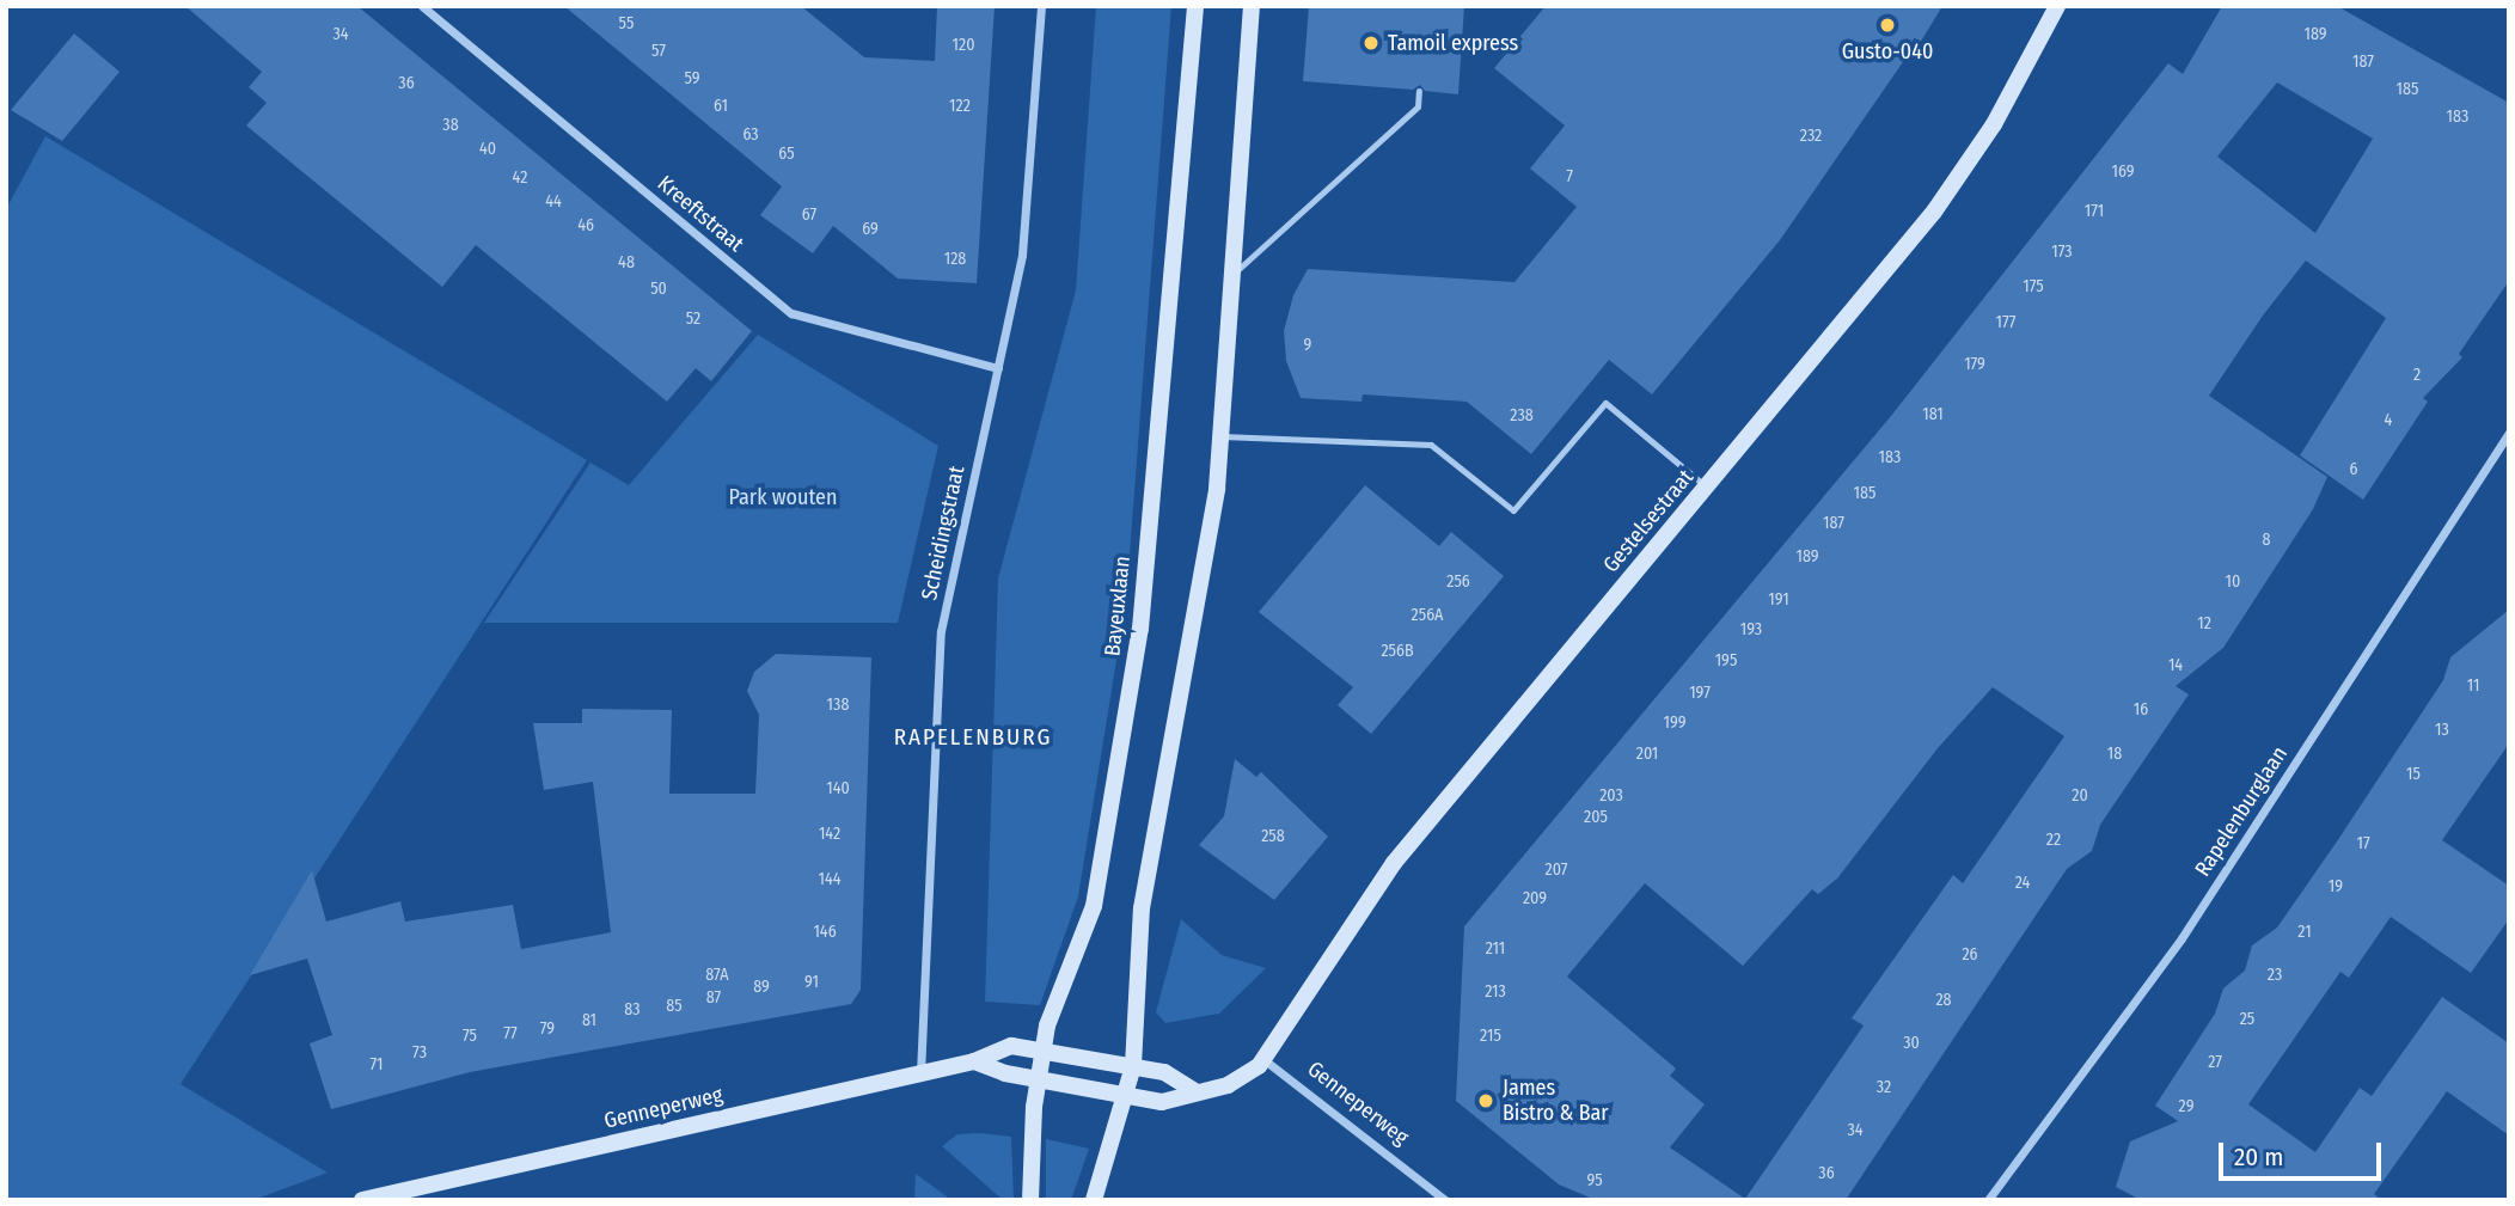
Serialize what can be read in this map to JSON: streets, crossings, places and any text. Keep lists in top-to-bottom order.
{
  "streets": {
    "street": [
      "Kreeftstraat",
      "Gestelsestraat",
      "Scheidingstraat",
      "Bayeuxlaan",
      "Rapelenburglaan",
      "Genneperweg"
    ]
  },
  "crossings": [
    ["Kreeftstraat", "Scheidingstraat"],
    ["Gestelsestraat", "Genneperweg"],
    ["Scheidingstraat", "Genneperweg"],
    ["Bayeuxlaan", "Genneperweg"]
  ],
  "districts": ["RAPELENBURG"],
  "parks": ["Park wouten"],
  "places": ["Gusto-040", "Tamoil express", "James Bistro & Bar"],
  "house_numbers": [
    "55",
    "34",
    "189",
    "120",
    "57",
    "187",
    "59",
    "36",
    "185",
    "61",
    "122",
    "183",
    "38",
    "63",
    "232",
    "40",
    "65",
    "169",
    "7",
    "42",
    "44",
    "171",
    "67",
    "46",
    "69",
    "173",
    "128",
    "48",
    "175",
    "50",
    "52",
    "177",
    "9",
    "179",
    "2",
    "181",
    "238",
    "4",
    "183",
    "6",
    "185",
    "187",
    "8",
    "189",
    "256",
    "10",
    "191",
    "256A",
    "12",
    "193",
    "256B",
    "195",
    "14",
    "11",
    "197",
    "138",
    "16",
    "199",
    "13",
    "201",
    "18",
    "15",
    "140",
    "203",
    "20",
    "205",
    "142",
    "258",
    "22",
    "17",
    "207",
    "144",
    "24",
    "19",
    "209",
    "146",
    "21",
    "211",
    "26",
    "87A",
    "23",
    "91",
    "89",
    "213",
    "87",
    "28",
    "85",
    "83",
    "25",
    "81",
    "79",
    "77",
    "75",
    "215",
    "30",
    "73",
    "27",
    "71",
    "32",
    "29",
    "34",
    "36",
    "95"
  ],
  "scale_bar": "20 m"
}
